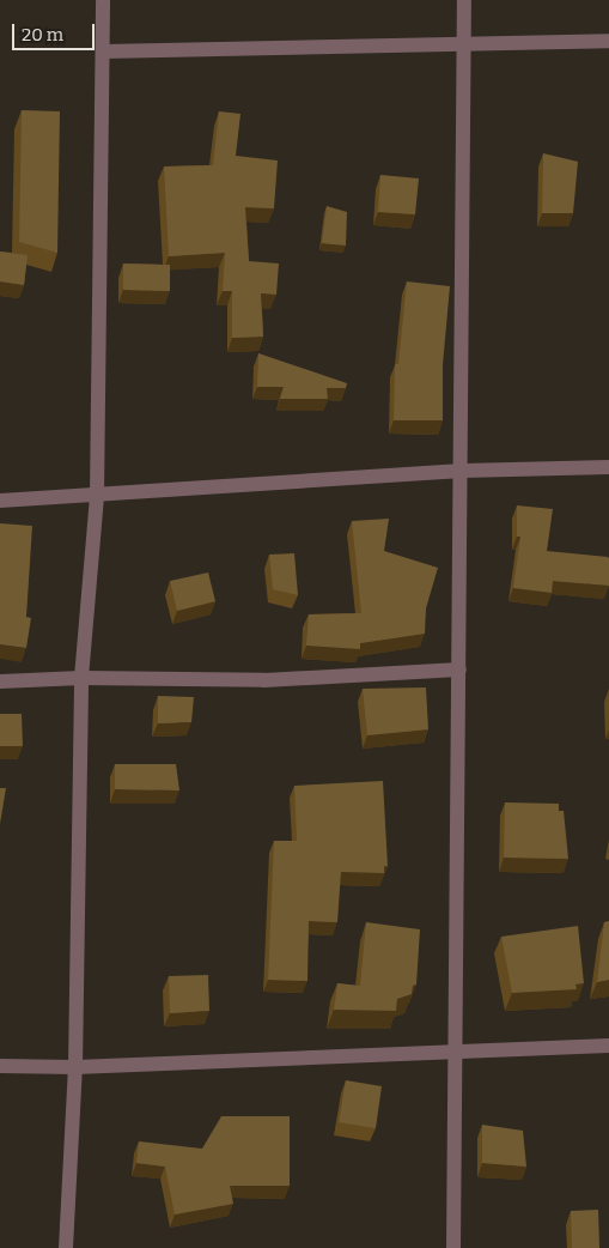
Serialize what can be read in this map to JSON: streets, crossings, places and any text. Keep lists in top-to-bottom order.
{
  "scale_bar": "20 m"
}
